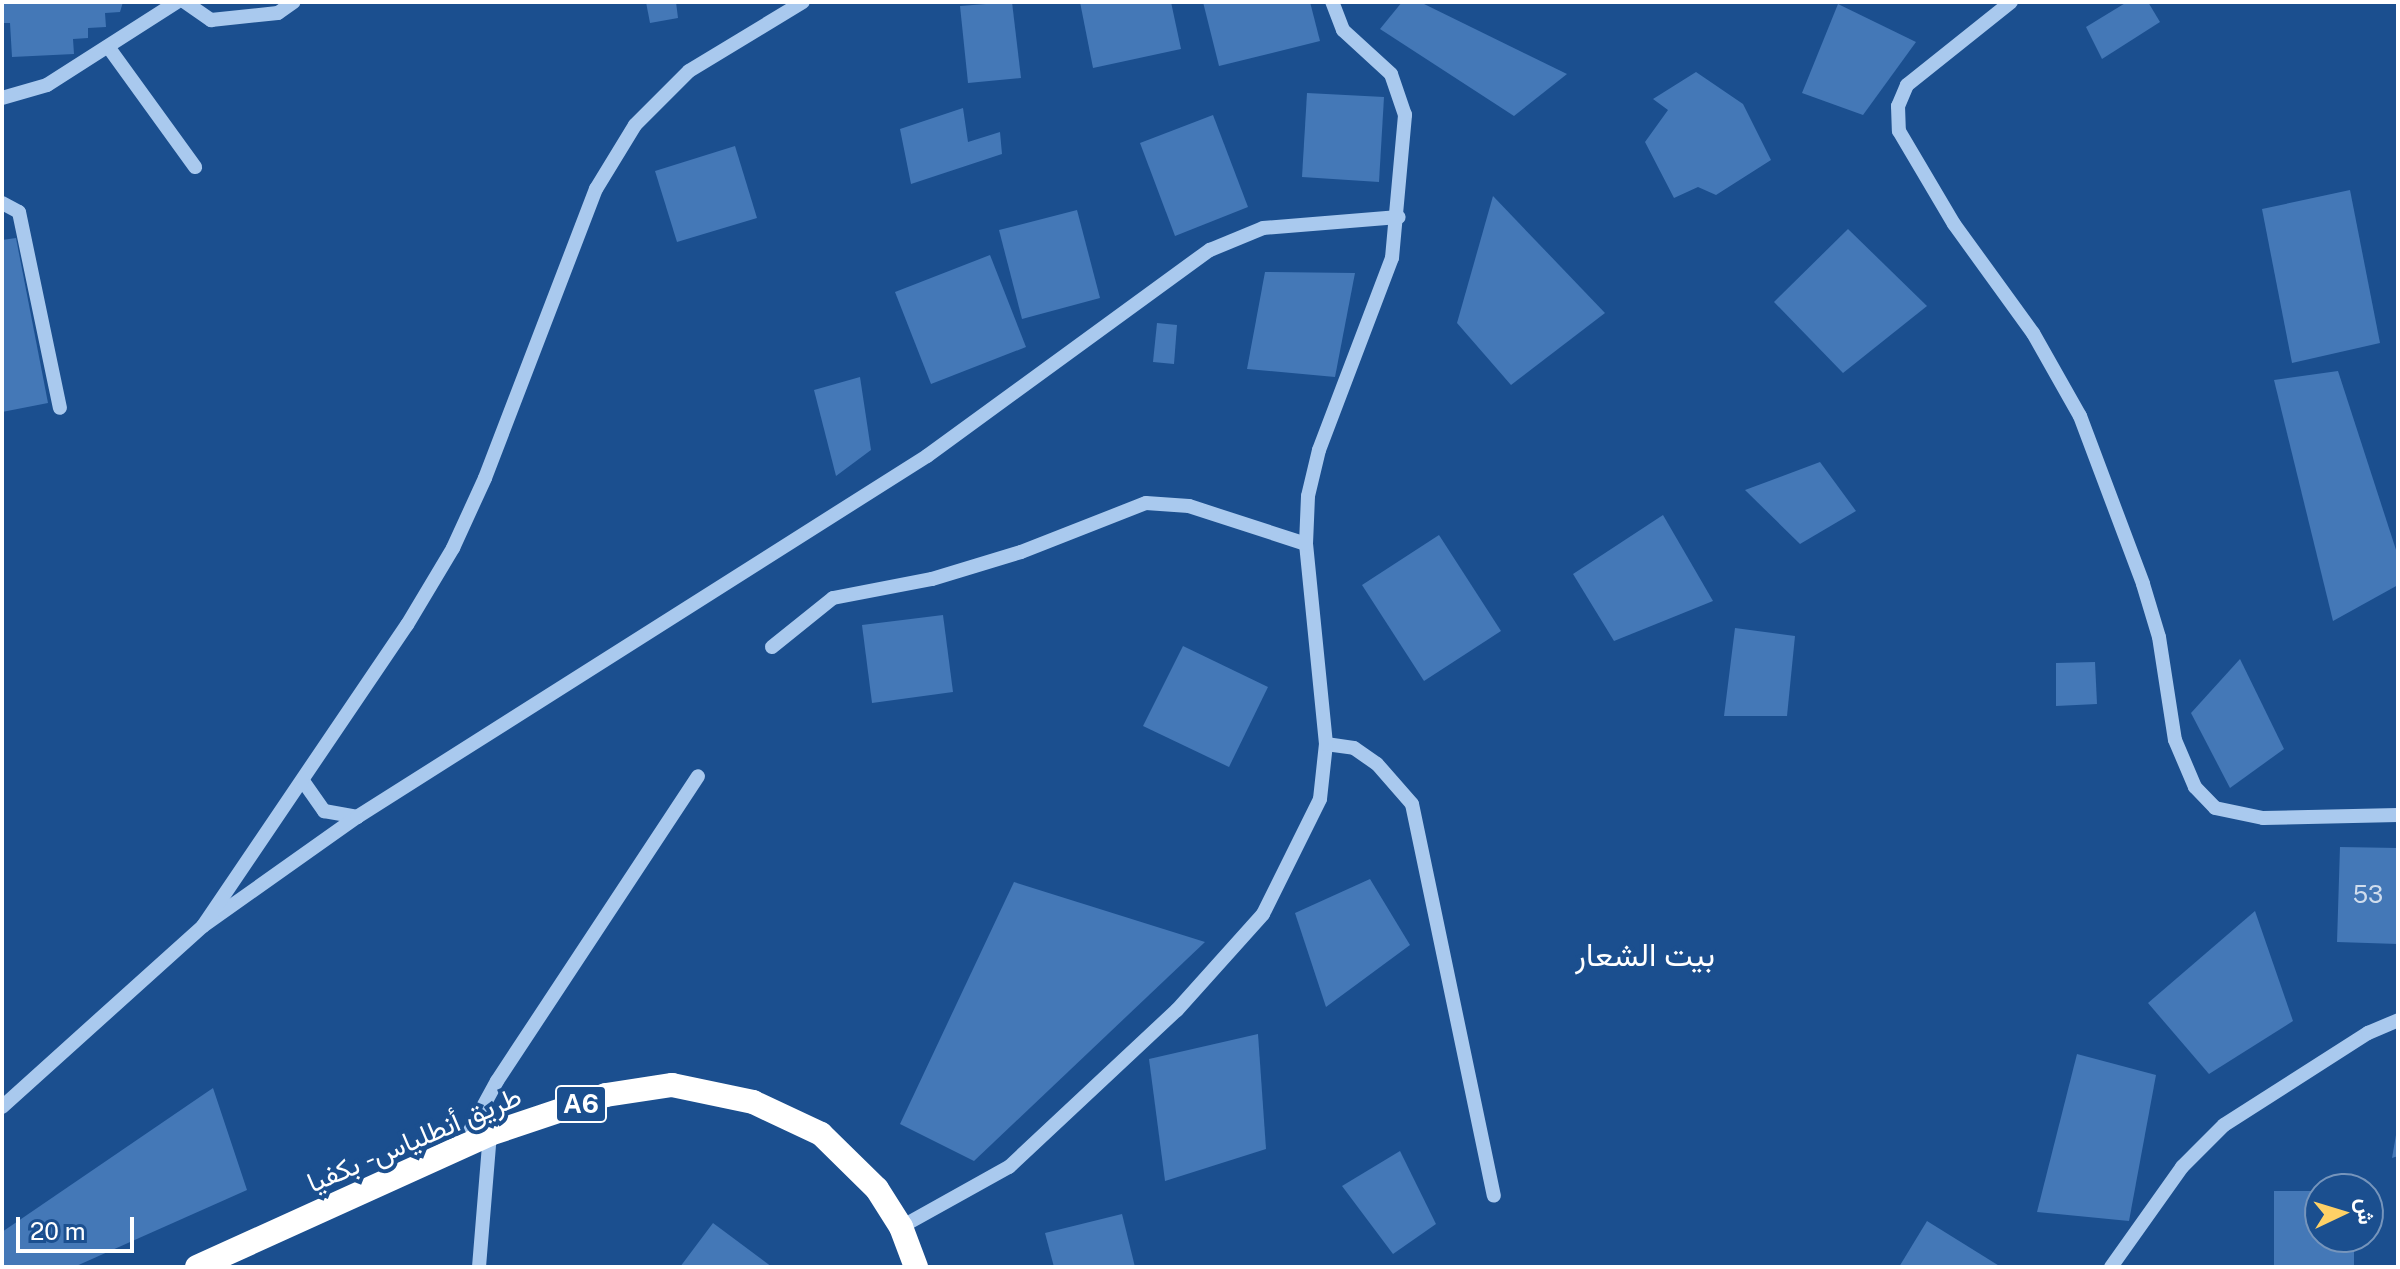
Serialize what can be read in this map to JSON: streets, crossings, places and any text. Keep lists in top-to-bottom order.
{
  "streets": {
    "highway": ["A6", "طريق أنطلياس - بكفيا"]
  },
  "districts": ["بيت الشعار"],
  "house_numbers": ["53"],
  "scale_bar": "20 m",
  "north": "right"
}
